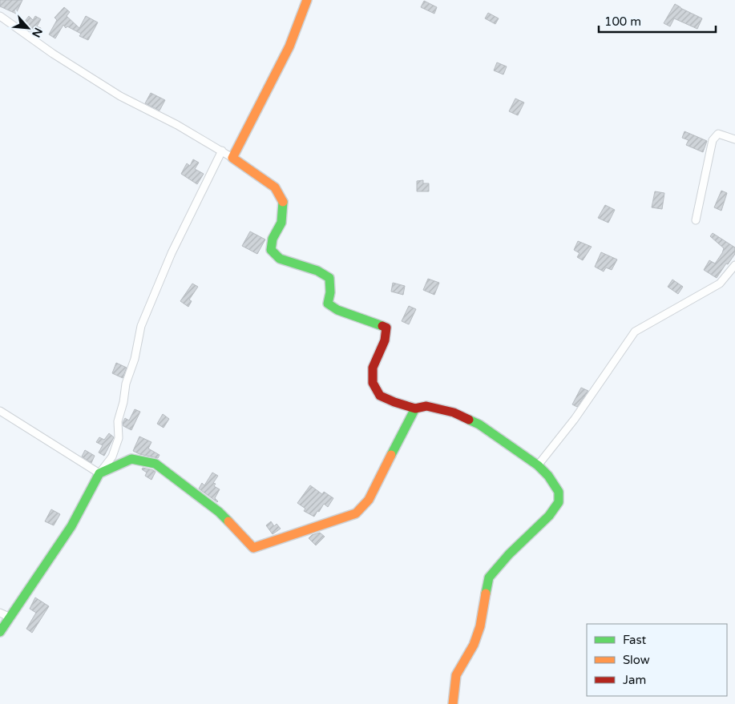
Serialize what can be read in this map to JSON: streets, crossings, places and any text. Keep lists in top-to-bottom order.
{
  "legend": ["Fast", "Slow", "Jam"],
  "scale_bar": "100 m",
  "north": "bottom right"
}
